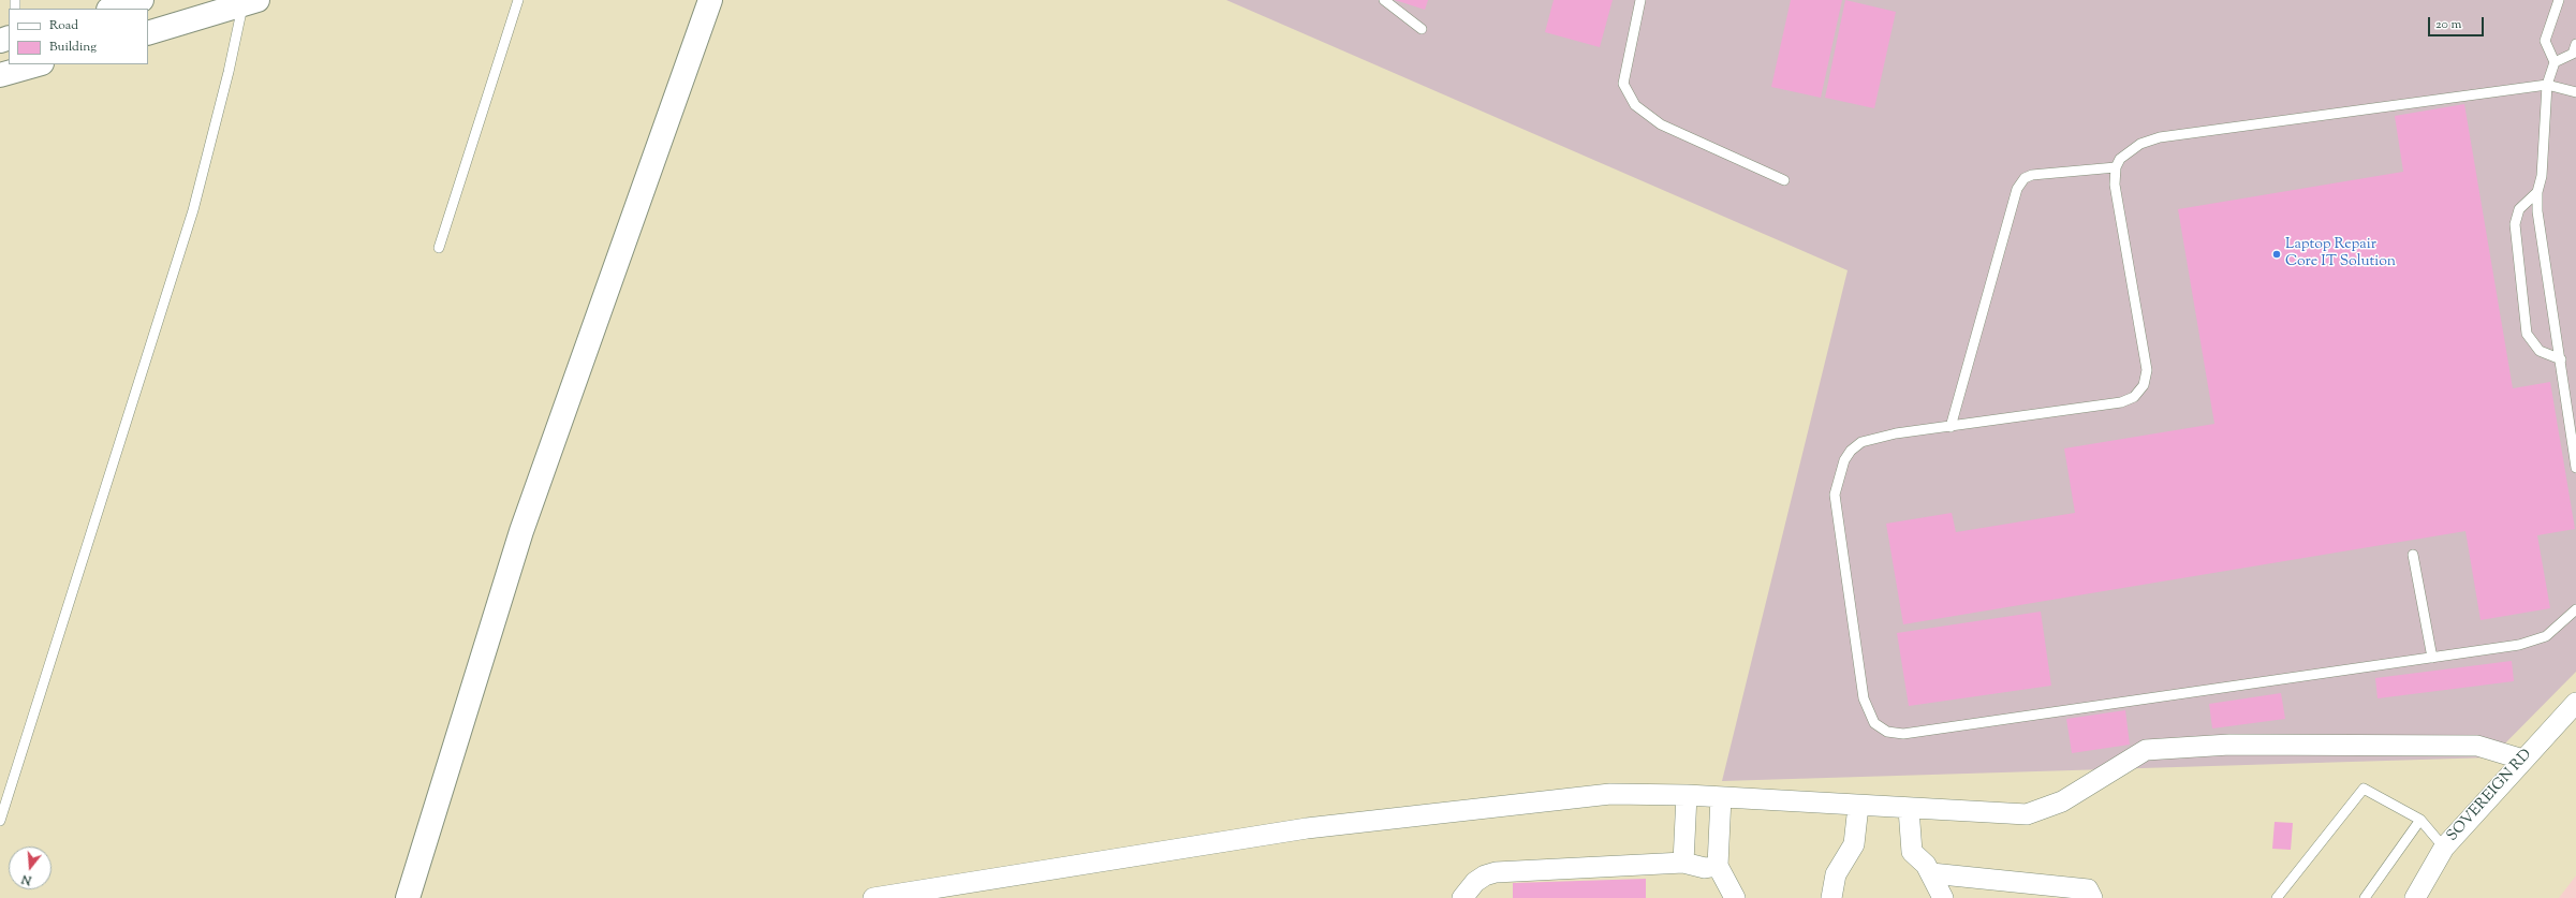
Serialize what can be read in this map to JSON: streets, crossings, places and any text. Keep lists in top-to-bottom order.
{
  "streets": {
    "street": ["SOVEREIGN RD"]
  },
  "places": ["Laptop Repair Core IT Solution"],
  "legend": ["Road", "Building"],
  "scale_bar": "20 m",
  "north": "bottom"
}
